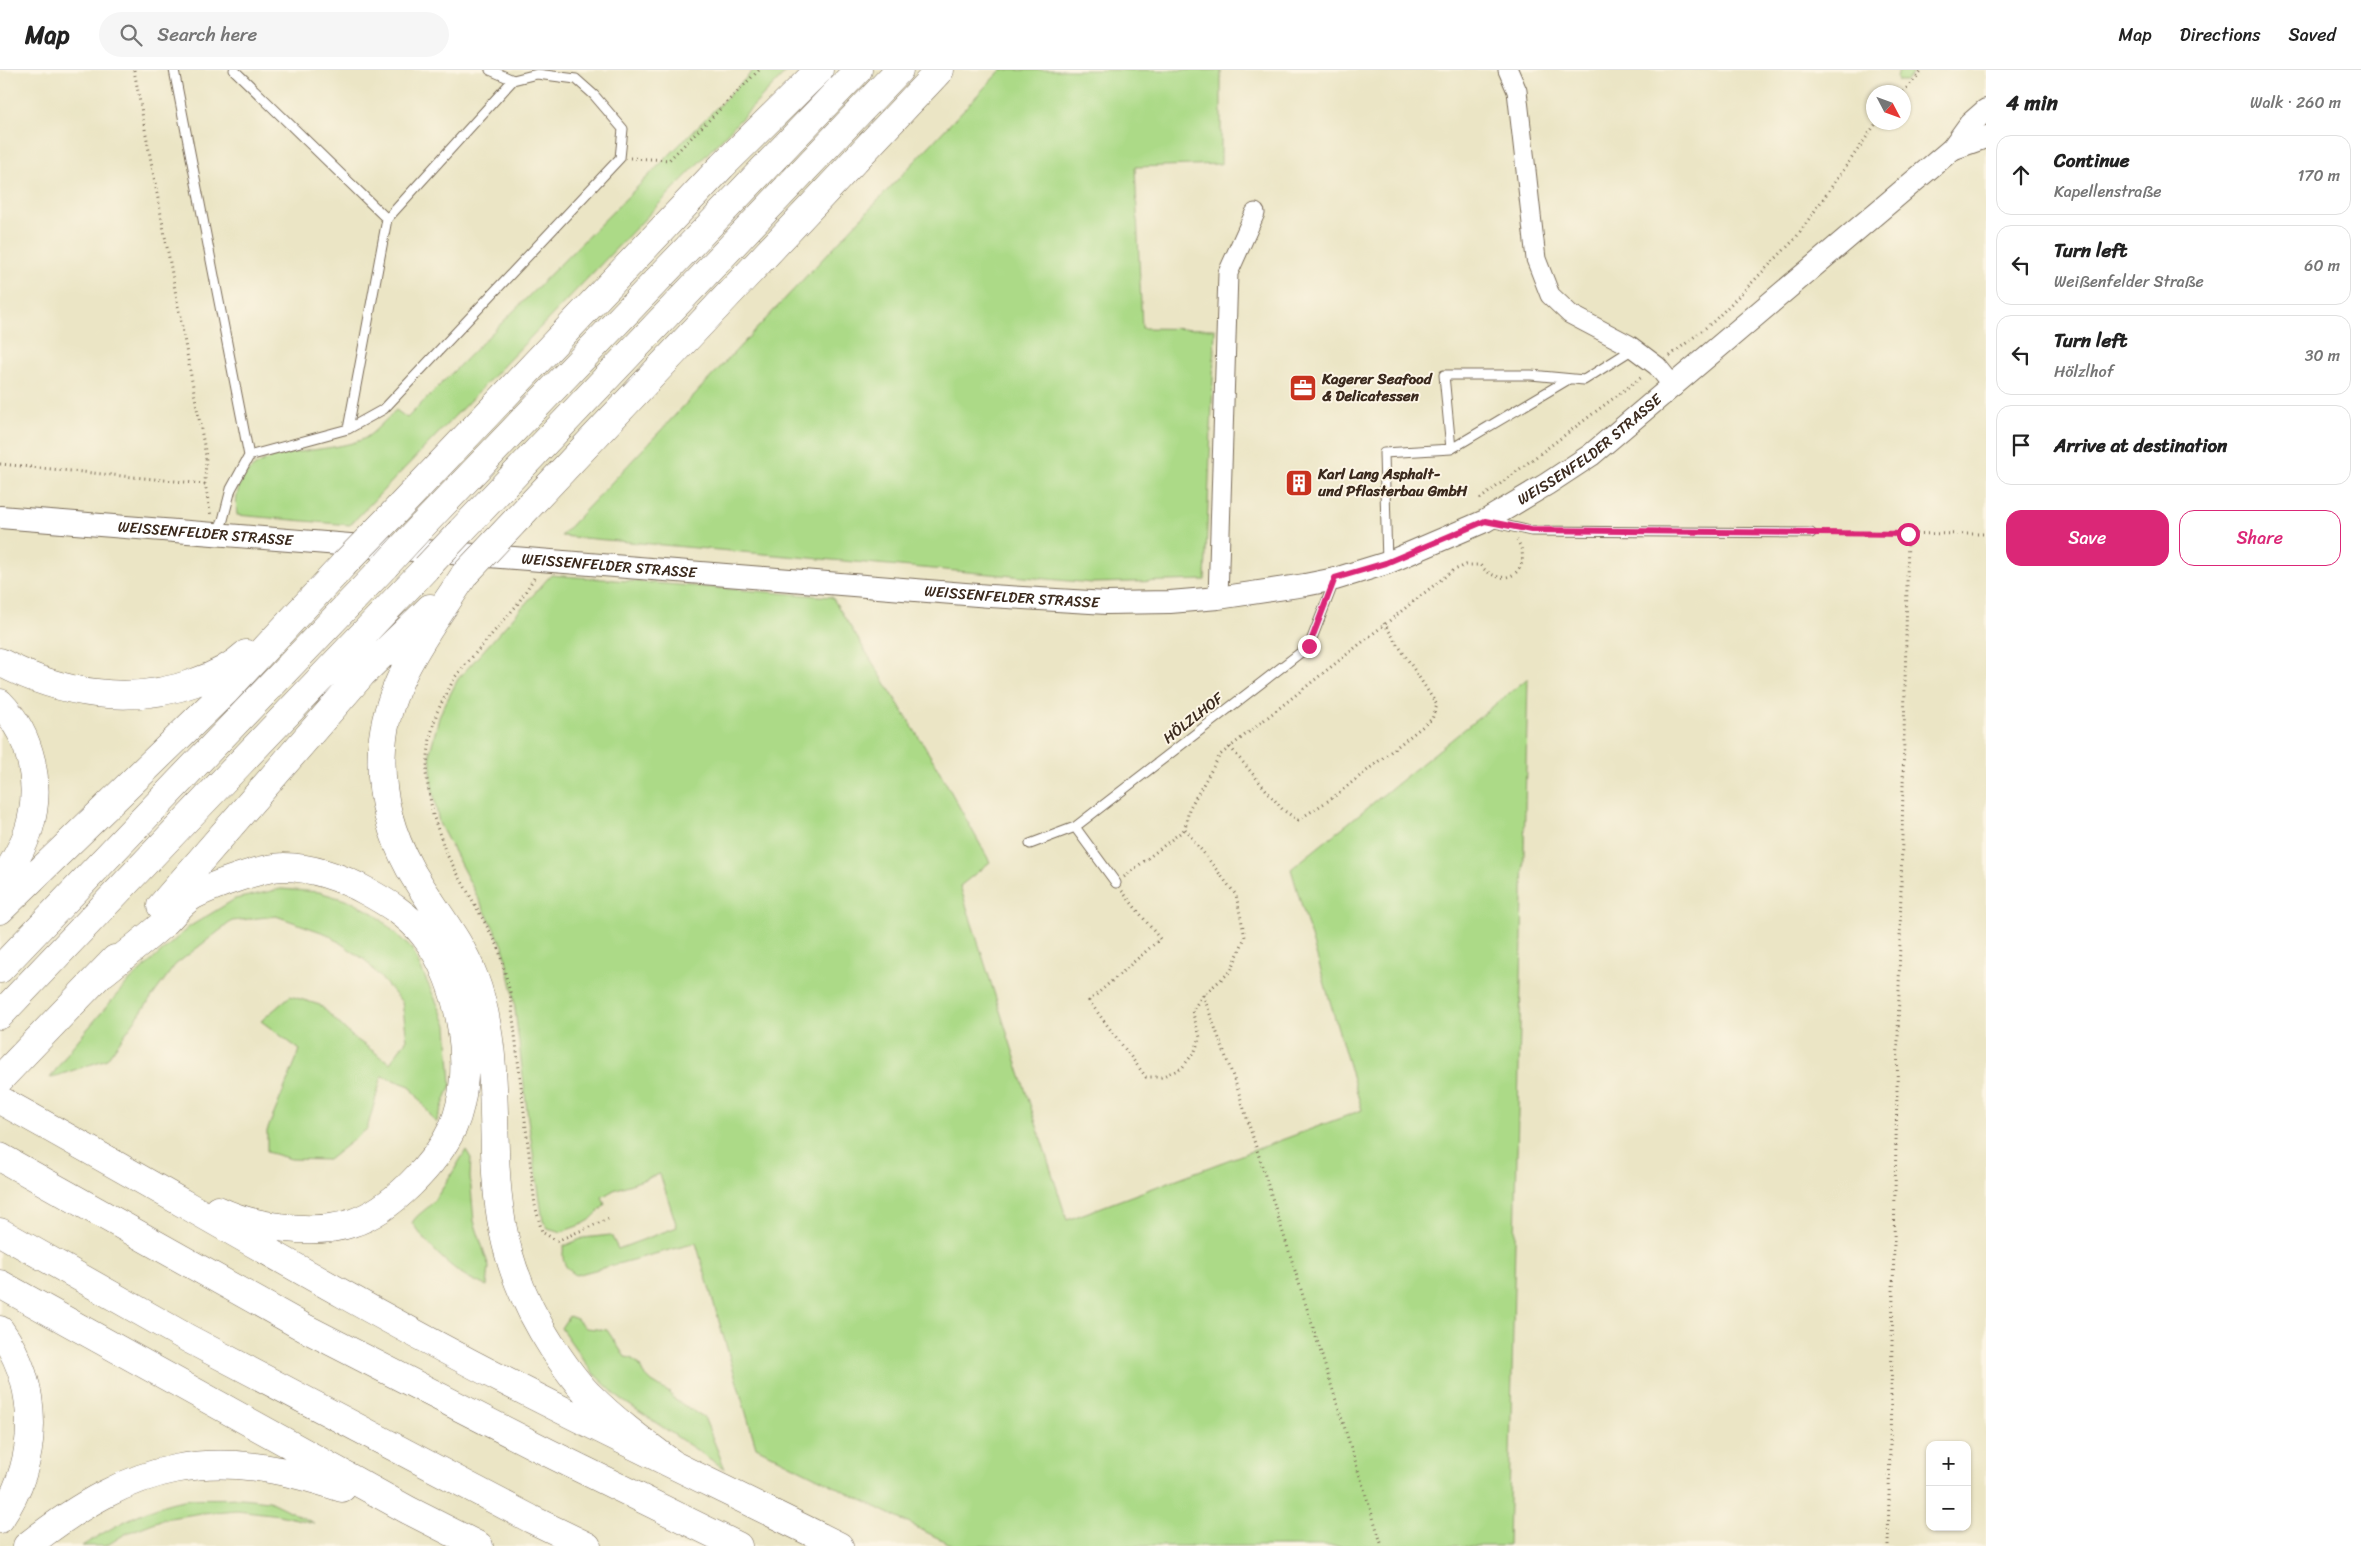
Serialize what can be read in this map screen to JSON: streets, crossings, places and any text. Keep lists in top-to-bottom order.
{
  "streets": {
    "street": ["WEISSENFELDER STRASSE"],
    "lane": ["HÖLZLHOF"]
  },
  "crossings": [
    ["WEISSENFELDER STRASSE", "HÖLZLHOF"]
  ],
  "places": {
    "office": ["Kagerer Seafood & Delicatessen"],
    "building": ["Karl Lang Asphalt- und Pflasterbau GmbH"]
  },
  "north": "bottom right",
  "page": {
    "header": "Map",
    "search": "Search here",
    "nav": ["Map", "Directions", "Saved"],
    "heading": ["4 min", "Walk · 260 m"],
    "list": [
      ["Continue", "Kapellenstraße", "170 m"],
      ["Turn left", "Weißenfelder Straße", "60 m"],
      ["Turn left", "Hölzlhof", "30 m"],
      "Arrive at destination"
    ],
    "buttons": ["Save", "Share"],
    "map_buttons": ["+", "−"]
  }
}
